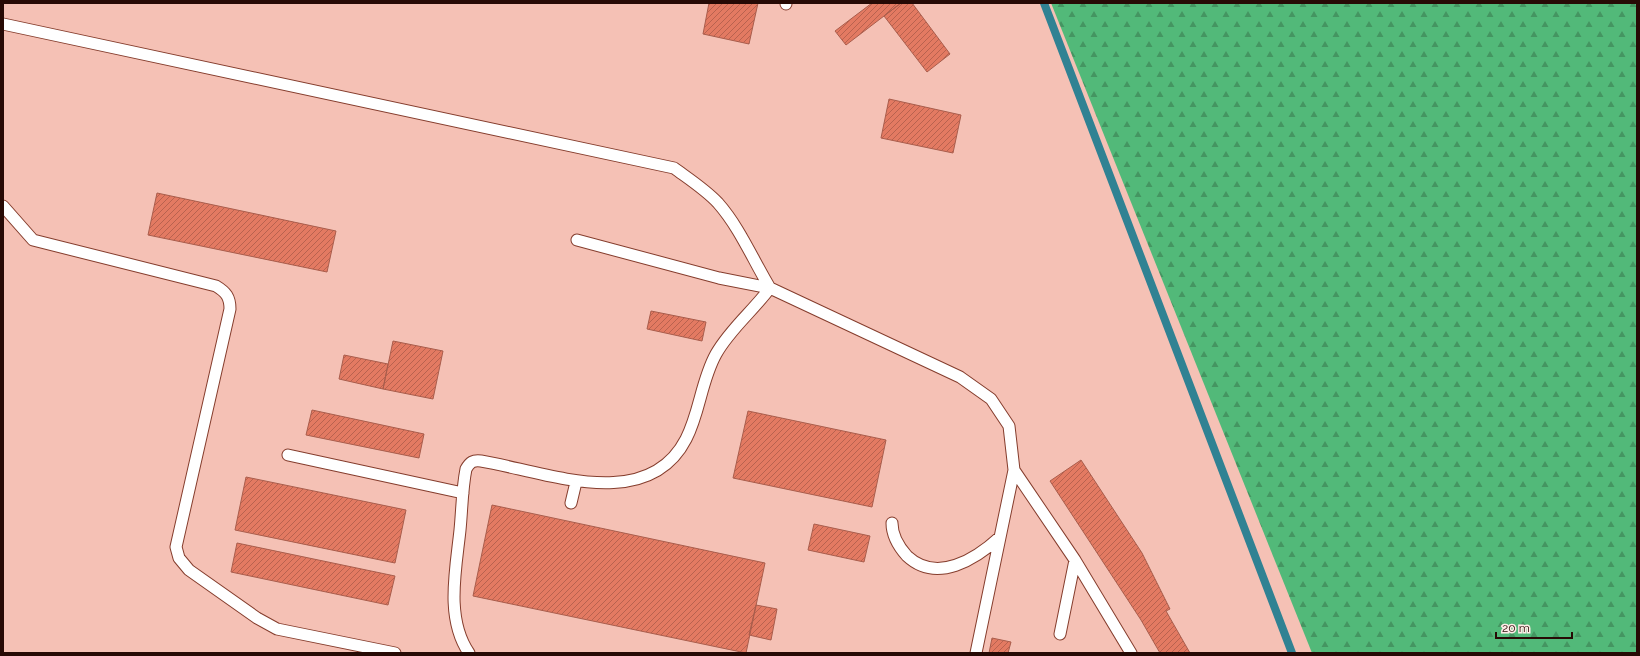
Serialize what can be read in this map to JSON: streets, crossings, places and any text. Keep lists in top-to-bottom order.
{
  "scale_bar": "20 m"
}
